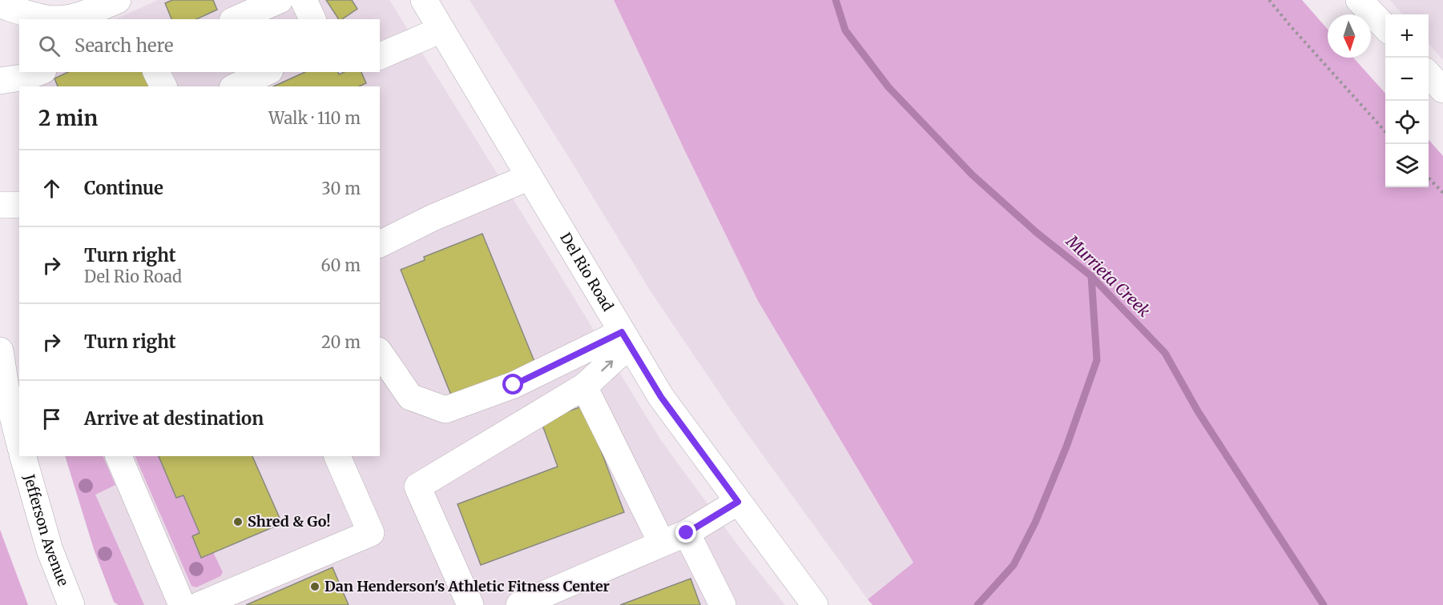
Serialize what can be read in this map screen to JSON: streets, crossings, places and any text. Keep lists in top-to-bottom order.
{
  "streets": {
    "street": ["Del Rio Road", "Jefferson Avenue"]
  },
  "water": ["Murrieta Creek"],
  "places": ["Shred & Go!", "Dan Henderson's Athletic Fitness Center"],
  "north": "bottom",
  "page": {
    "map_buttons": ["+", "−"],
    "search": "Search here",
    "heading": ["2 min", "Walk · 110 m"],
    "list": [
      ["Continue", "30 m"],
      ["Turn right", "Del Rio Road", "60 m"],
      ["Turn right", "20 m"],
      "Arrive at destination"
    ]
  }
}
